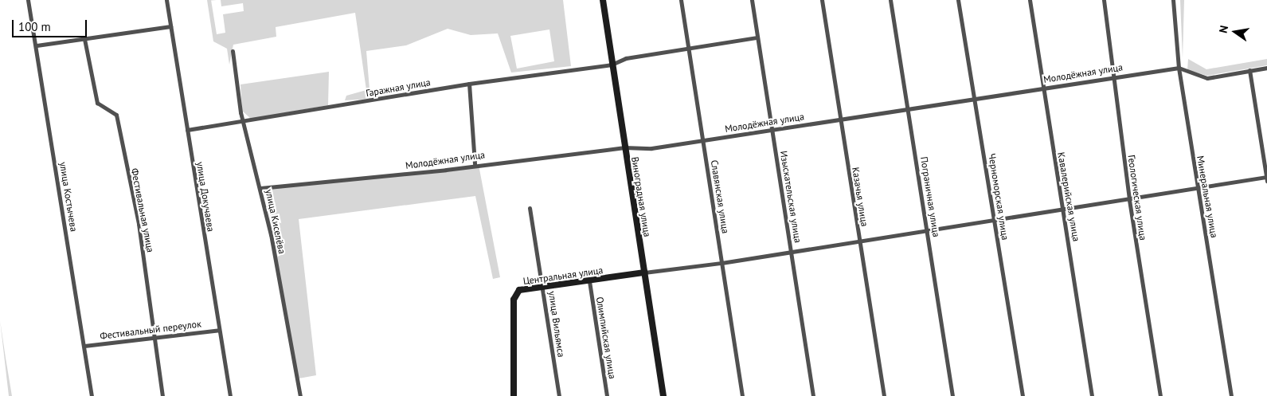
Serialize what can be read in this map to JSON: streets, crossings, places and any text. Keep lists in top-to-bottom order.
{
  "streets": {
    "street": [
      "Молодёжная улица",
      "Гаражная улица",
      "улица Костычева",
      "улица Докучаева",
      "Виноградная улица",
      "Славянская улица",
      "Изыскательская улица",
      "Казачья улица",
      "Пограничная улица",
      "Черноморская улица",
      "Кавалерийская улица",
      "Минеральная улица",
      "Геологическая улица",
      "Фестивальная улица",
      "улица Киселёва",
      "Центральная улица",
      "улица Вильямса",
      "Фестивальный переулок",
      "Олимпийская улица"
    ]
  },
  "crossings": [
    ["Молодёжная улица", "Виноградная улица"],
    ["Молодёжная улица", "Славянская улица"],
    ["Молодёжная улица", "Изыскательская улица"],
    ["Молодёжная улица", "Казачья улица"],
    ["Молодёжная улица", "Пограничная улица"],
    ["Молодёжная улица", "Черноморская улица"],
    ["Молодёжная улица", "Кавалерийская улица"],
    ["Молодёжная улица", "Минеральная улица"],
    ["Молодёжная улица", "Геологическая улица"],
    ["Молодёжная улица", "улица Киселёва"],
    ["Гаражная улица", "улица Докучаева"],
    ["Гаражная улица", "Виноградная улица"],
    ["Гаражная улица", "Славянская улица"],
    ["Гаражная улица", "Изыскательская улица"],
    ["Гаражная улица", "улица Киселёва"],
    ["улица Костычева", "Фестивальный переулок"],
    ["улица Докучаева", "Фестивальный переулок"],
    ["Виноградная улица", "Центральная улица"],
    ["Фестивальная улица", "Фестивальный переулок"],
    ["Центральная улица", "улица Вильямса"],
    ["Центральная улица", "Олимпийская улица"]
  ],
  "scale_bar": "100 m",
  "north": "left"
}
